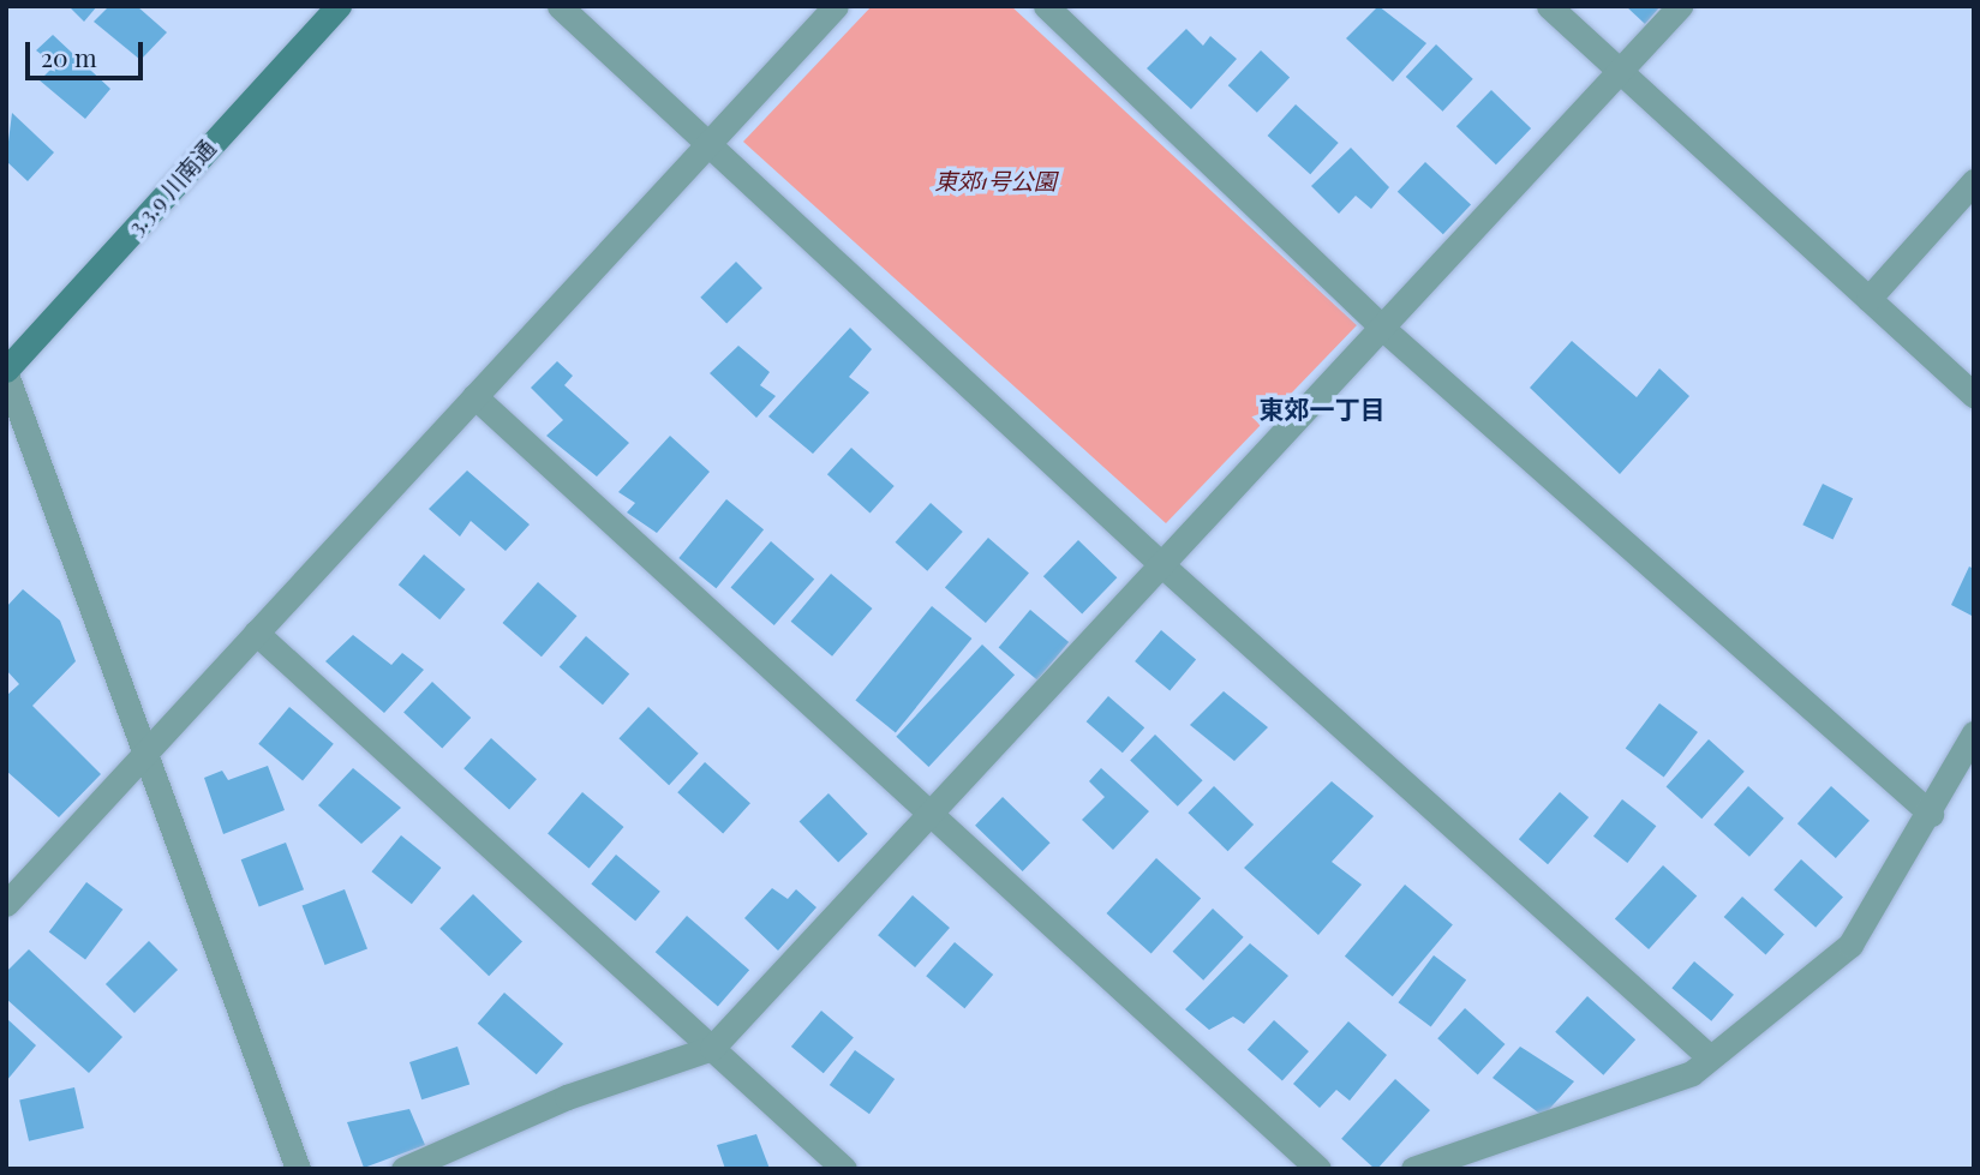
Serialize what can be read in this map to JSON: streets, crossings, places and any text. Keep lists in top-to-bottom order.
{
  "streets": {
    "street": ["3.3.9 川南通"]
  },
  "districts": ["東郊一丁目"],
  "parks": ["東郊1号公園"],
  "scale_bar": "20 m"
}
